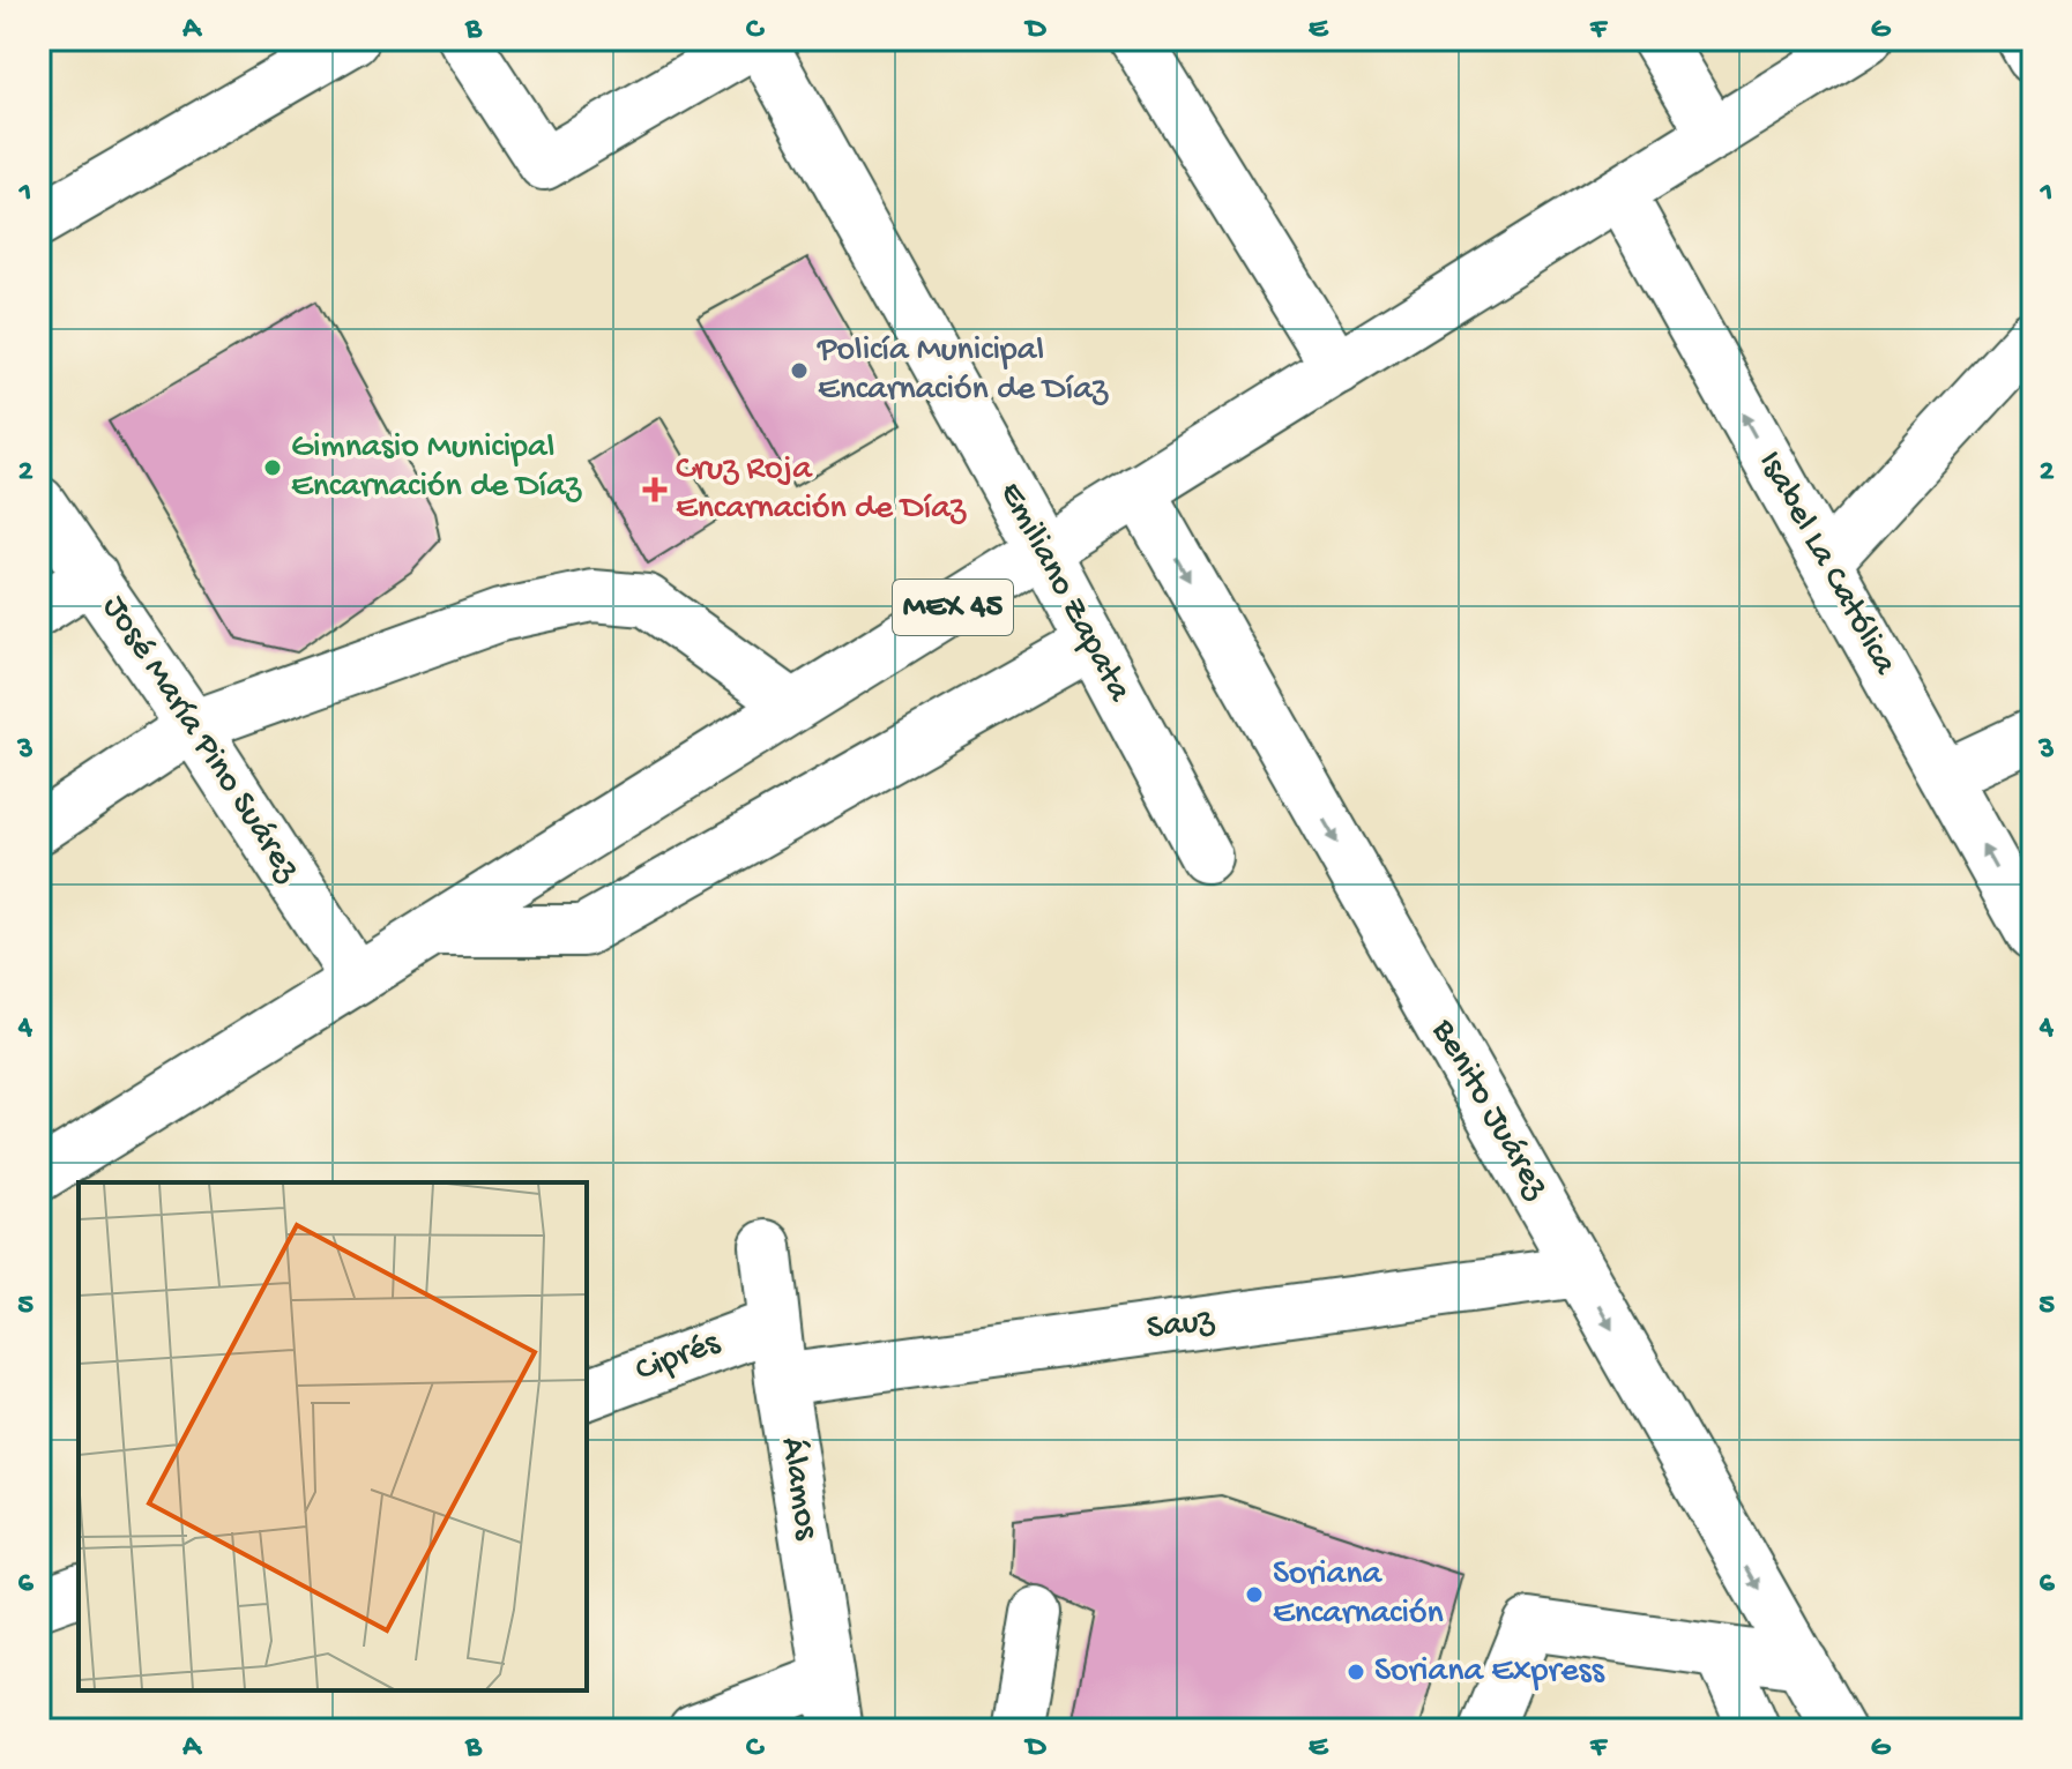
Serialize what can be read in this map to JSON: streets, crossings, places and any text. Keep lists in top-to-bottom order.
{
  "streets": {
    "street": [
      "Isabel La Católica",
      "Emiliano Zapata",
      "MEX 45",
      "José María Pino Suárez",
      "Benito Juárez",
      "Sauz",
      "Ciprés",
      "Álamos"
    ]
  },
  "crossings": [
    ["Isabel La Católica", "MEX 45"],
    ["Emiliano Zapata", "MEX 45"],
    ["MEX 45", "José María Pino Suárez"],
    ["MEX 45", "Benito Juárez"],
    ["Benito Juárez", "Sauz"],
    ["Sauz", "Álamos"],
    ["Ciprés", "Álamos"]
  ],
  "one_way": ["Isabel La Católica", "Benito Juárez"],
  "places": {
    "other": [
      "Policía Municipal Encarnación de Díaz",
      "Gimnasio Municipal Encarnación de Díaz",
      "Soriana Encarnación",
      "Soriana Express"
    ],
    "health": ["Cruz Roja Encarnación de Díaz"]
  },
  "grid": {
    "columns": [
      "A",
      "B",
      "C",
      "D",
      "E",
      "F",
      "G"
    ],
    "rows": [
      "1",
      "2",
      "3",
      "4",
      "5",
      "6"
    ]
  }
}
